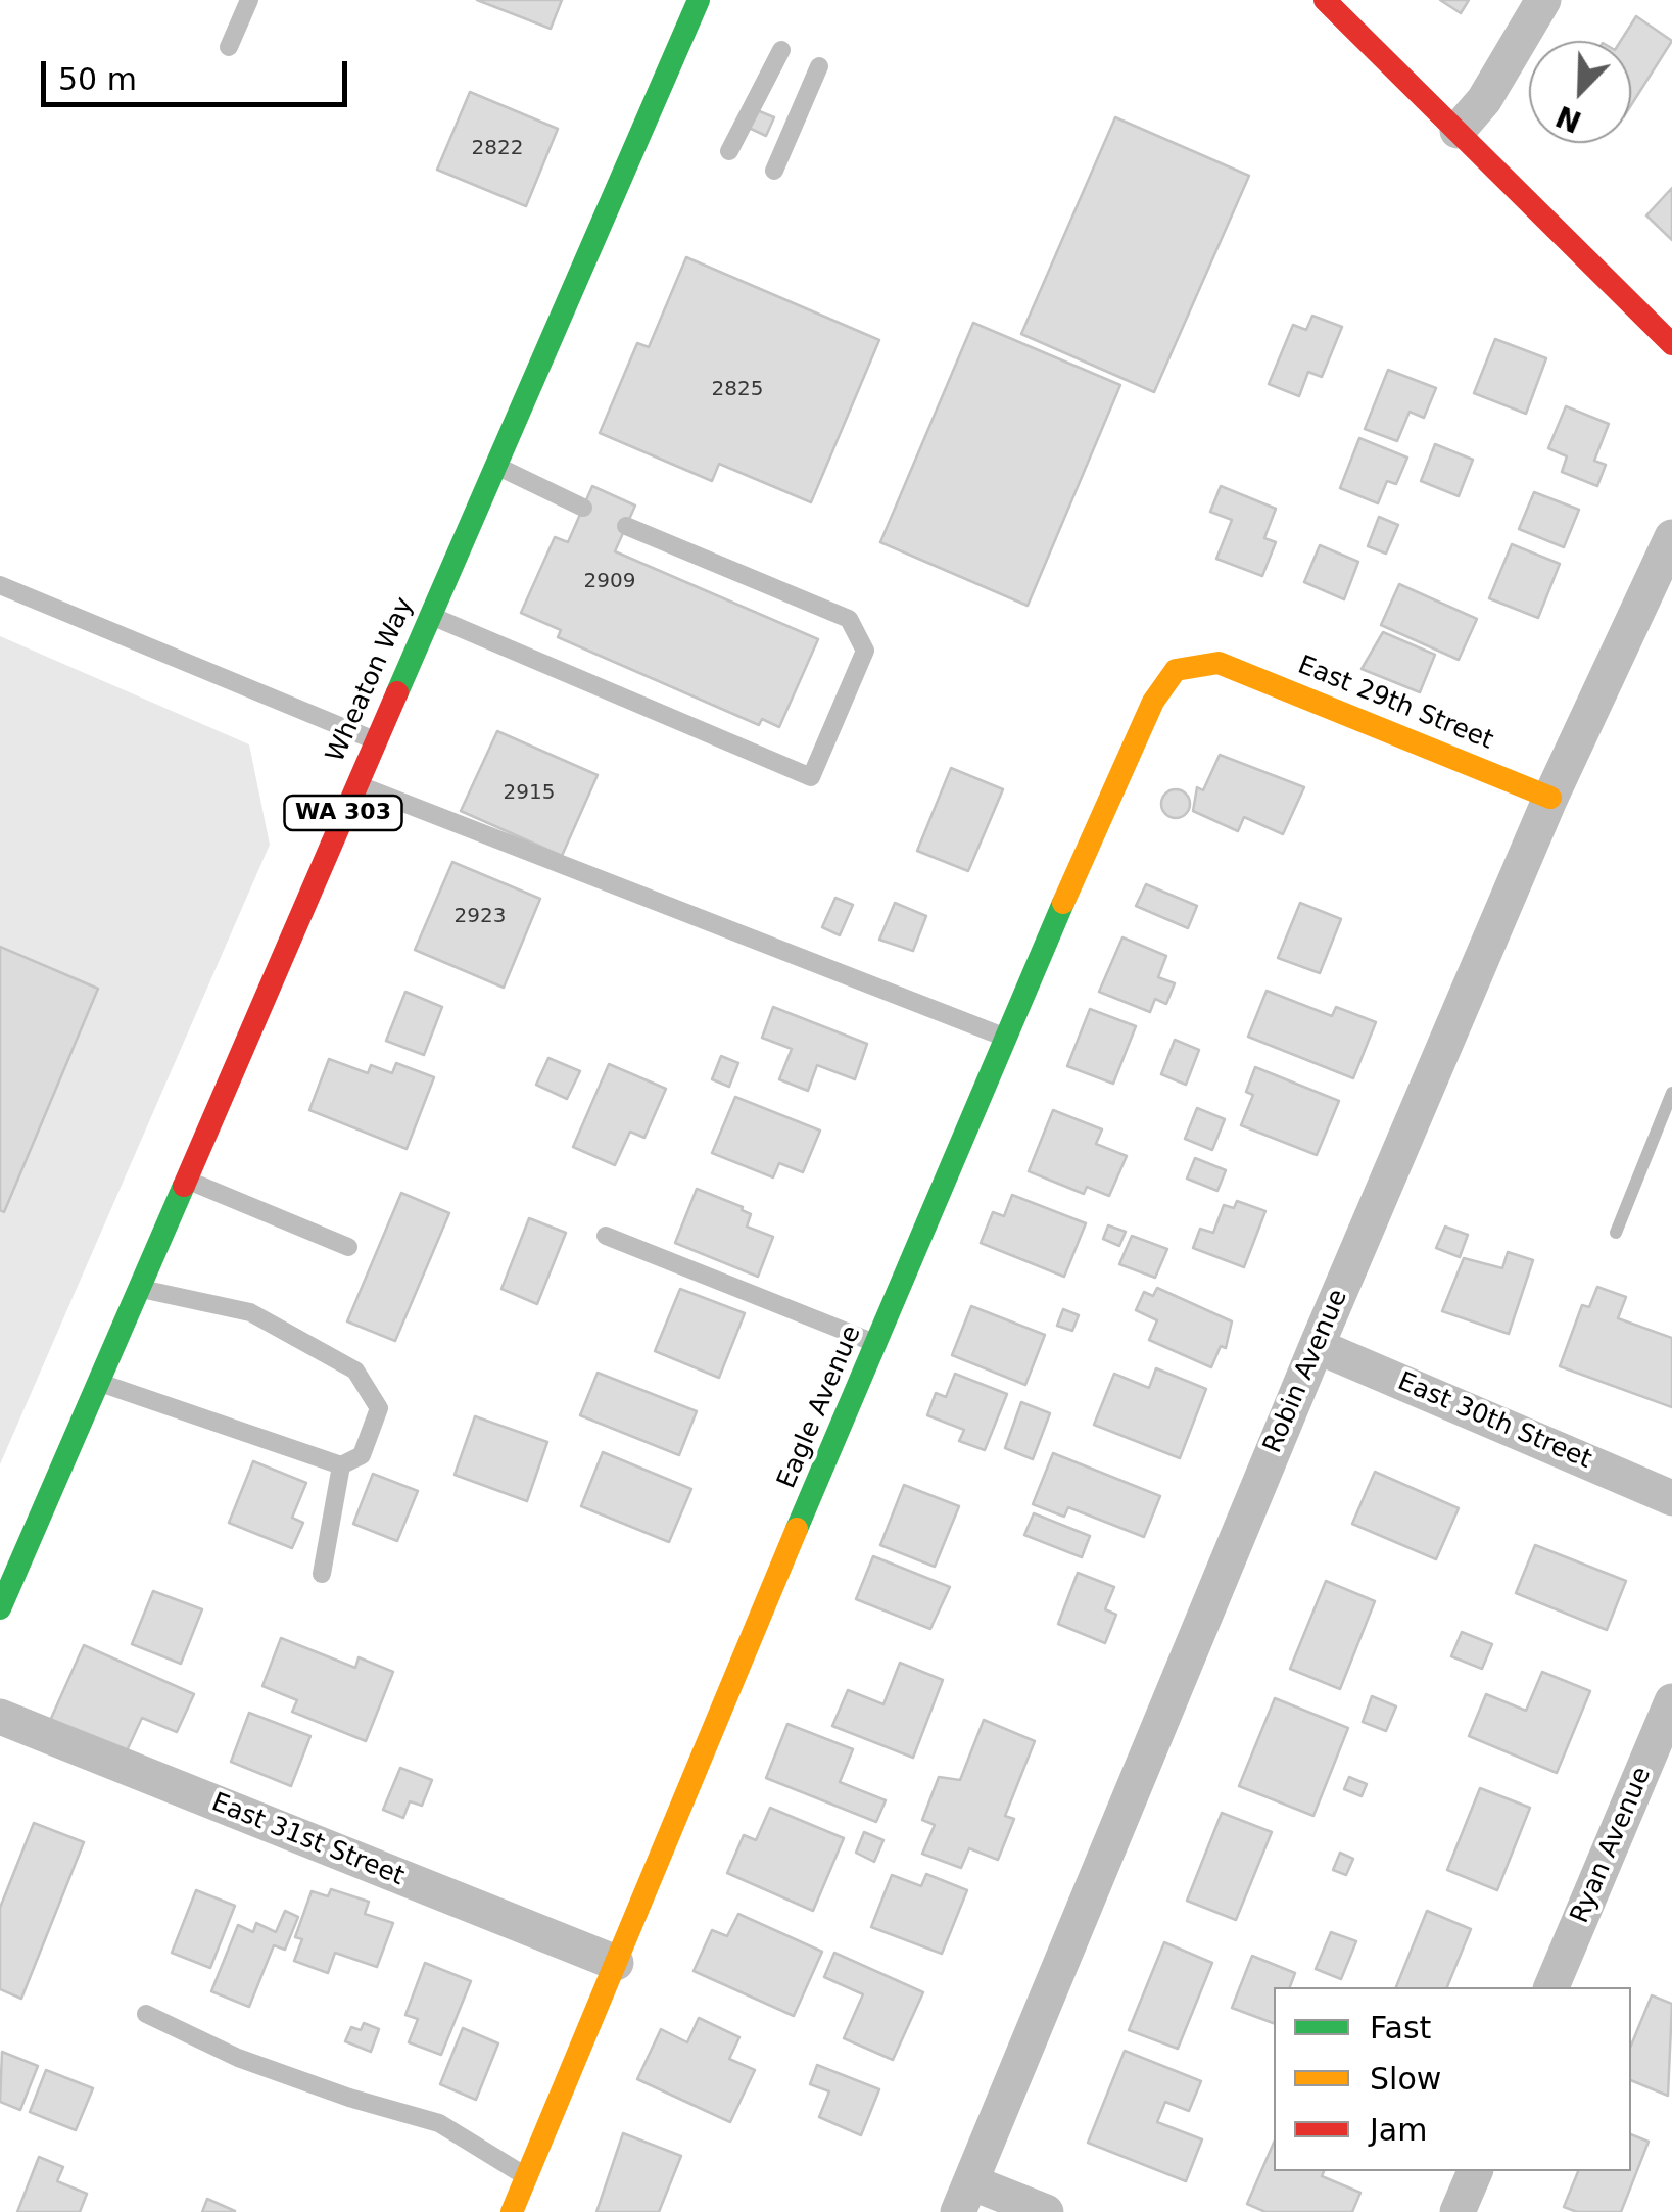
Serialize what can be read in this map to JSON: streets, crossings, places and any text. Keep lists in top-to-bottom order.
{
  "streets": {
    "main road": [
      "Wheaton Way",
      "East 29th Street",
      "WA 303",
      "Eagle Avenue"
    ],
    "street": [
      "Robin Avenue",
      "East 30th Street",
      "East 31st Street",
      "Ryan Avenue"
    ]
  },
  "crossings": [
    ["East 29th Street", "Robin Avenue"],
    ["East 29th Street", "Eagle Avenue"],
    ["Robin Avenue", "East 30th Street"],
    ["Eagle Avenue", "East 31st Street"]
  ],
  "house_numbers": [
    "2822",
    "2825",
    "2909",
    "2915",
    "2923"
  ],
  "legend": ["Fast", "Slow", "Jam"],
  "scale_bar": "50 m",
  "north": "bottom left"
}
